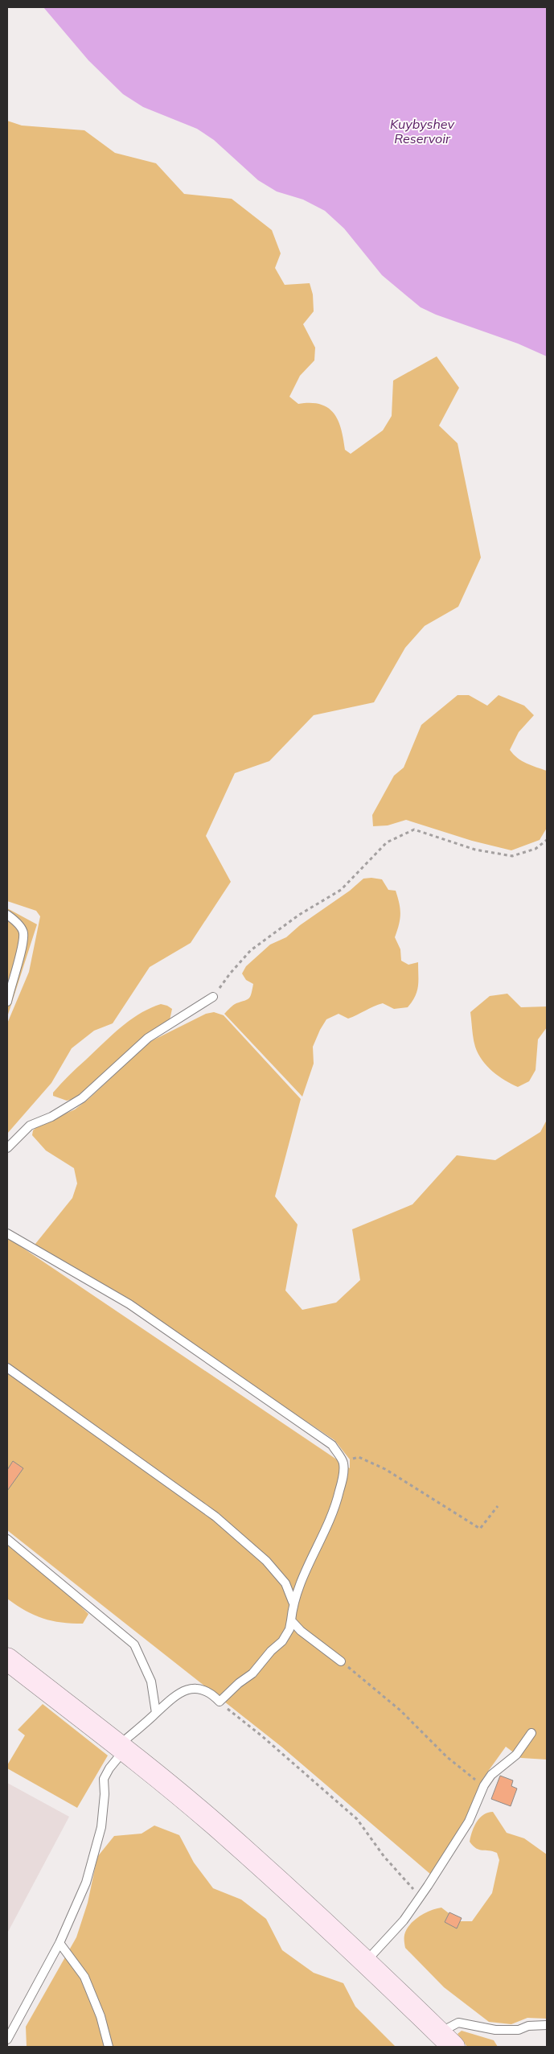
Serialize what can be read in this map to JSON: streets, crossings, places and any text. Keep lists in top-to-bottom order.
{
  "water": ["Kuybyshev Reservoir"]
}
